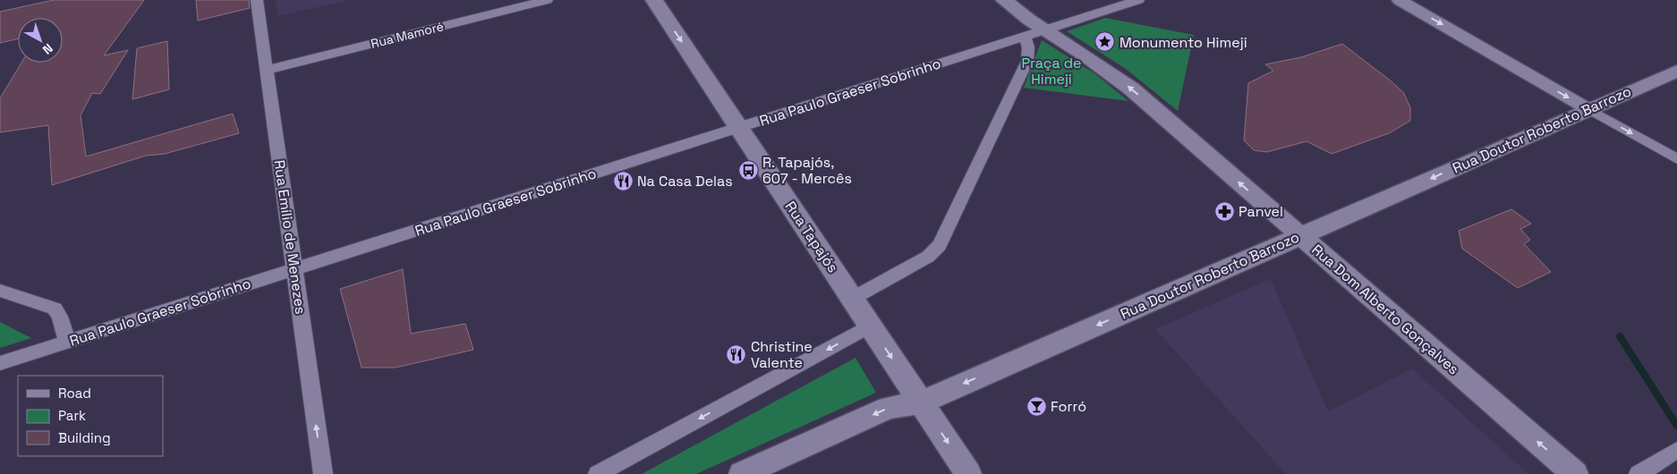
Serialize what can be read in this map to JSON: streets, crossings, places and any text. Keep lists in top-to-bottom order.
{
  "streets": {
    "main road": ["Rua Doutor Roberto Barrozo", "Rua Tapajós", "Rua Dom Alberto Gonçalves"],
    "street": ["Rua Mamoré", "Rua Paulo Graeser Sobrinho", "Rua Emílio de Menezes"]
  },
  "crossings": [
    ["Rua Mamoré", "Rua Emílio de Menezes"],
    ["Rua Paulo Graeser Sobrinho", "Rua Emílio de Menezes"],
    ["Rua Paulo Graeser Sobrinho", "Rua Tapajós"],
    ["Rua Paulo Graeser Sobrinho", "Rua Dom Alberto Gonçalves"],
    ["Rua Doutor Roberto Barrozo", "Rua Tapajós"],
    ["Rua Doutor Roberto Barrozo", "Rua Dom Alberto Gonçalves"]
  ],
  "one_way": [
    "Rua Doutor Roberto Barrozo",
    "Rua Emílio de Menezes",
    "Rua Tapajós",
    "Rua Dom Alberto Gonçalves"
  ],
  "parks": ["Praça de Himeji"],
  "places": {
    "place": ["Monumento Himeji"],
    "bus stop": ["R. Tapajós, 607 - Mercês"],
    "restaurant": ["Na Casa Delas", "Christine Valente"],
    "pharmacy": ["Panvel"],
    "bar": ["Forró"]
  },
  "legend": ["Road", "Park", "Building"],
  "north": "bottom right"
}
